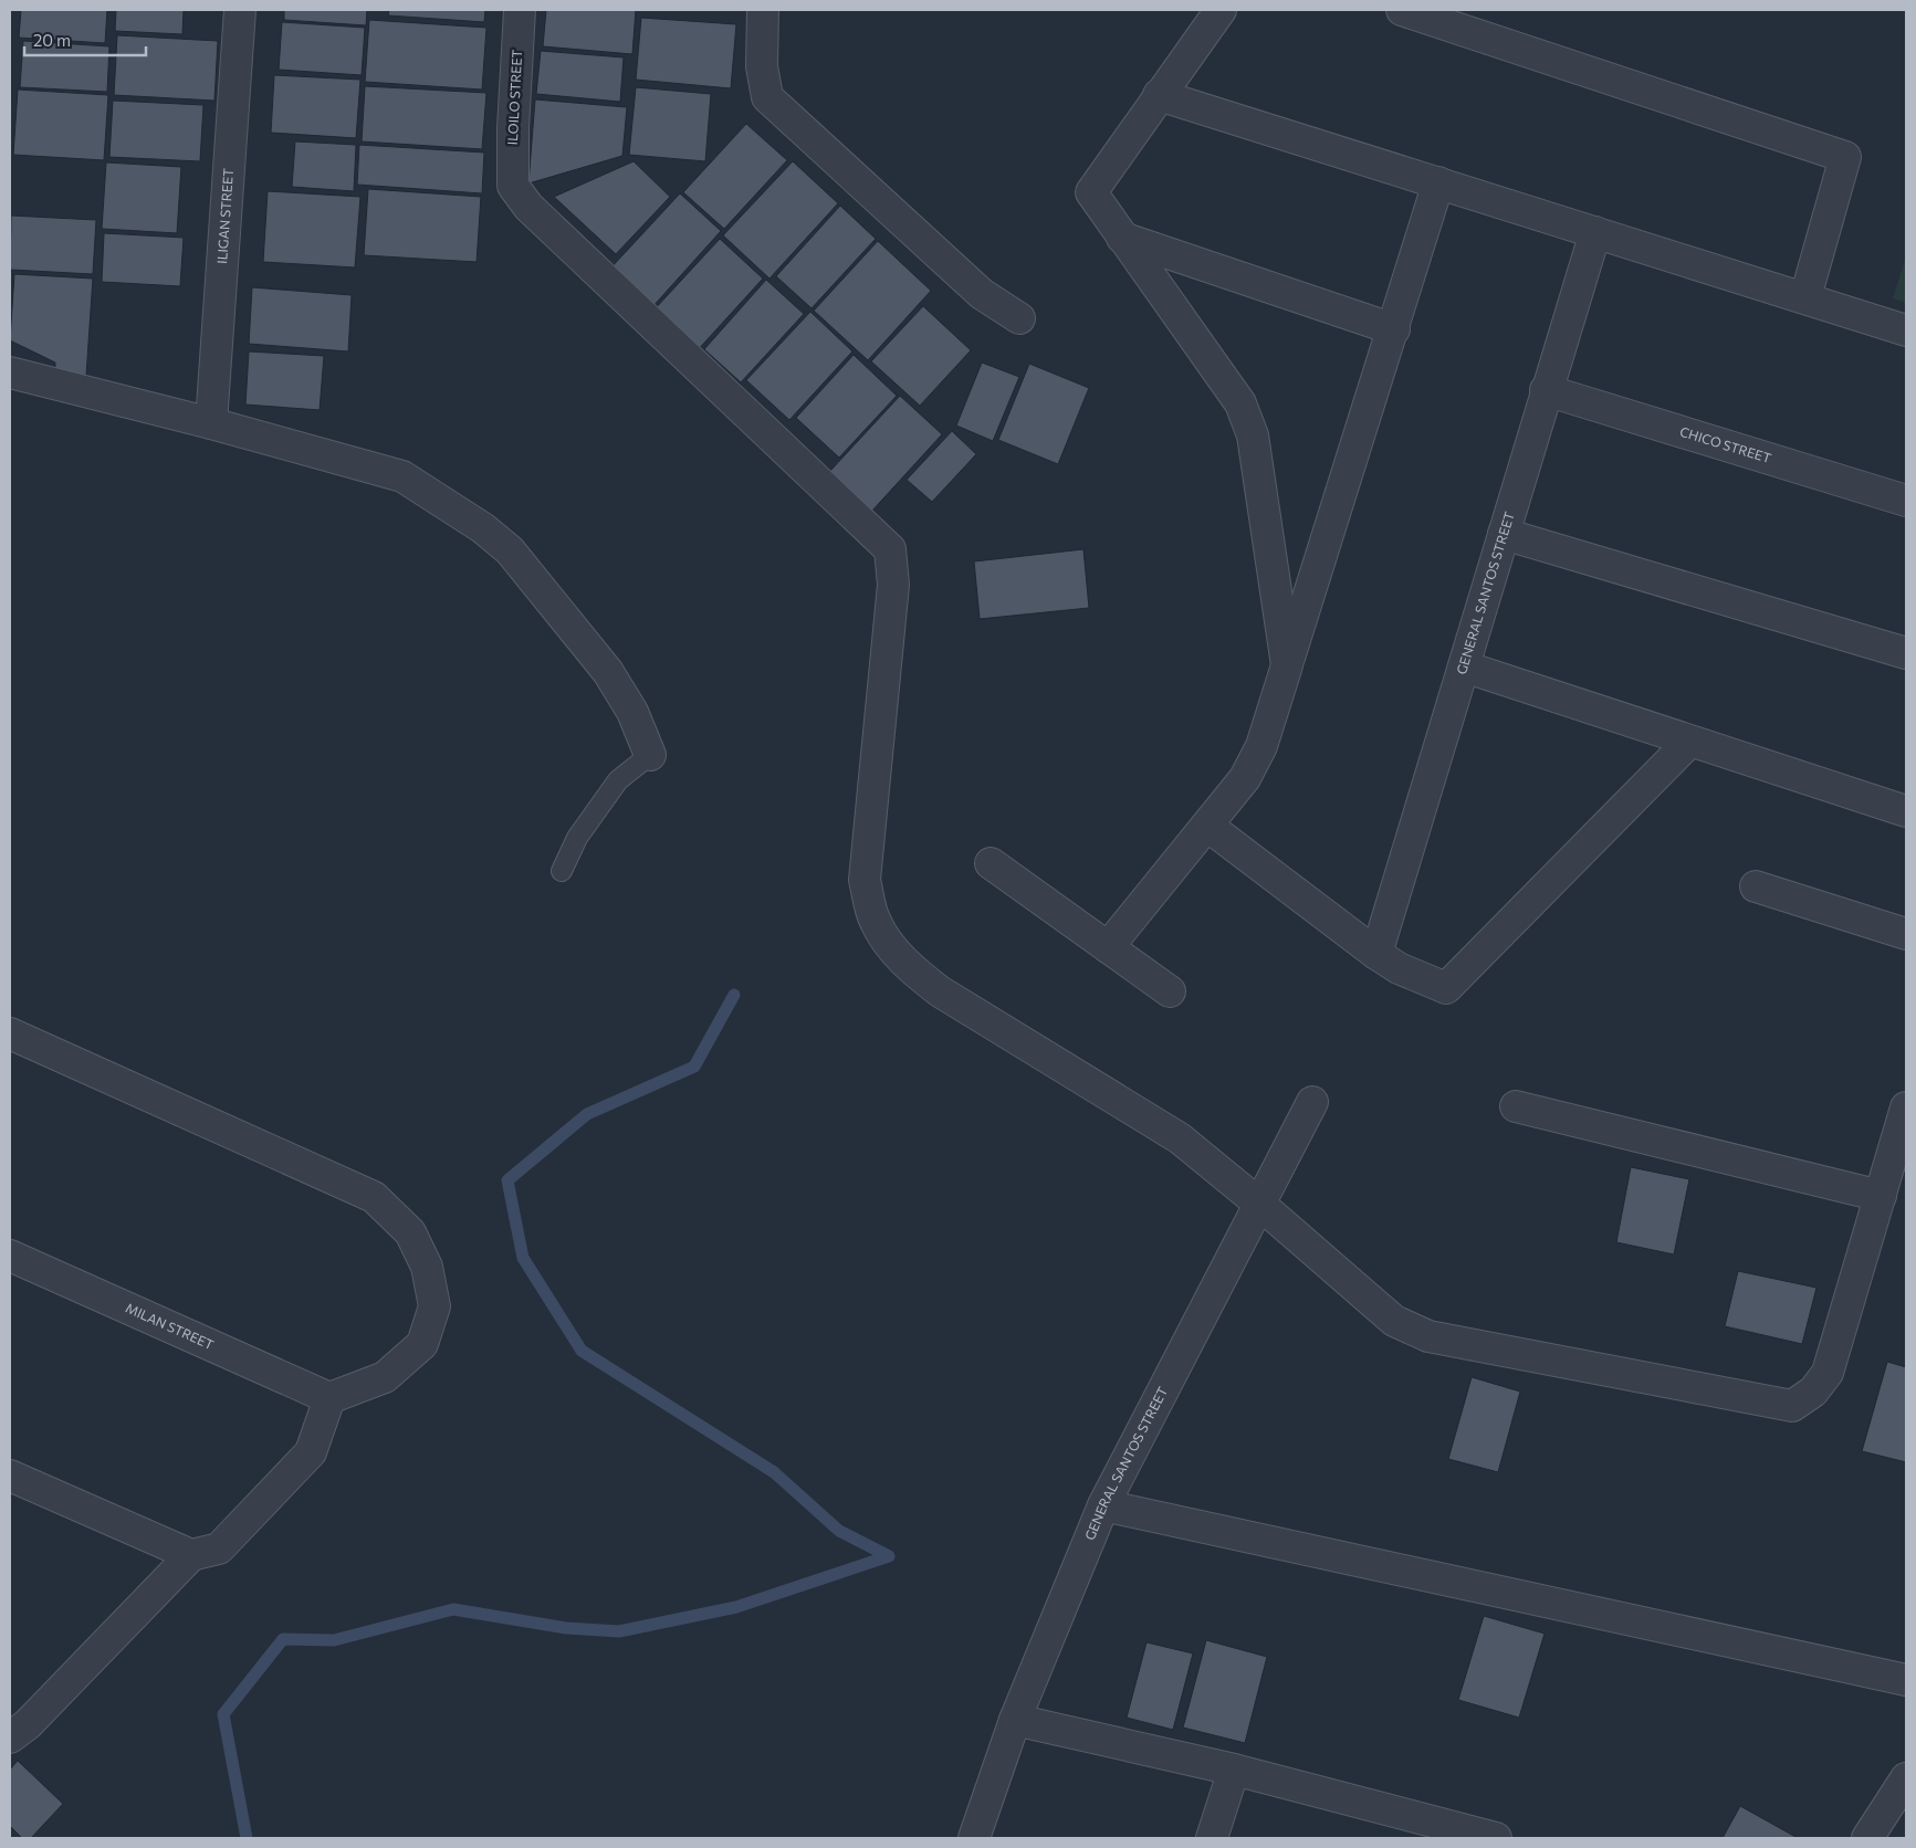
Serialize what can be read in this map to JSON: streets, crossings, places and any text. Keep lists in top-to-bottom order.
{
  "streets": {
    "street": [
      "ILOILO STREET",
      "ILIGAN STREET",
      "CHICO STREET",
      "GENERAL SANTOS STREET",
      "MILAN STREET"
    ]
  },
  "crossings": [
    ["ILOILO STREET", "GENERAL SANTOS STREET"],
    ["CHICO STREET", "GENERAL SANTOS STREET"]
  ],
  "scale_bar": "20 m"
}
